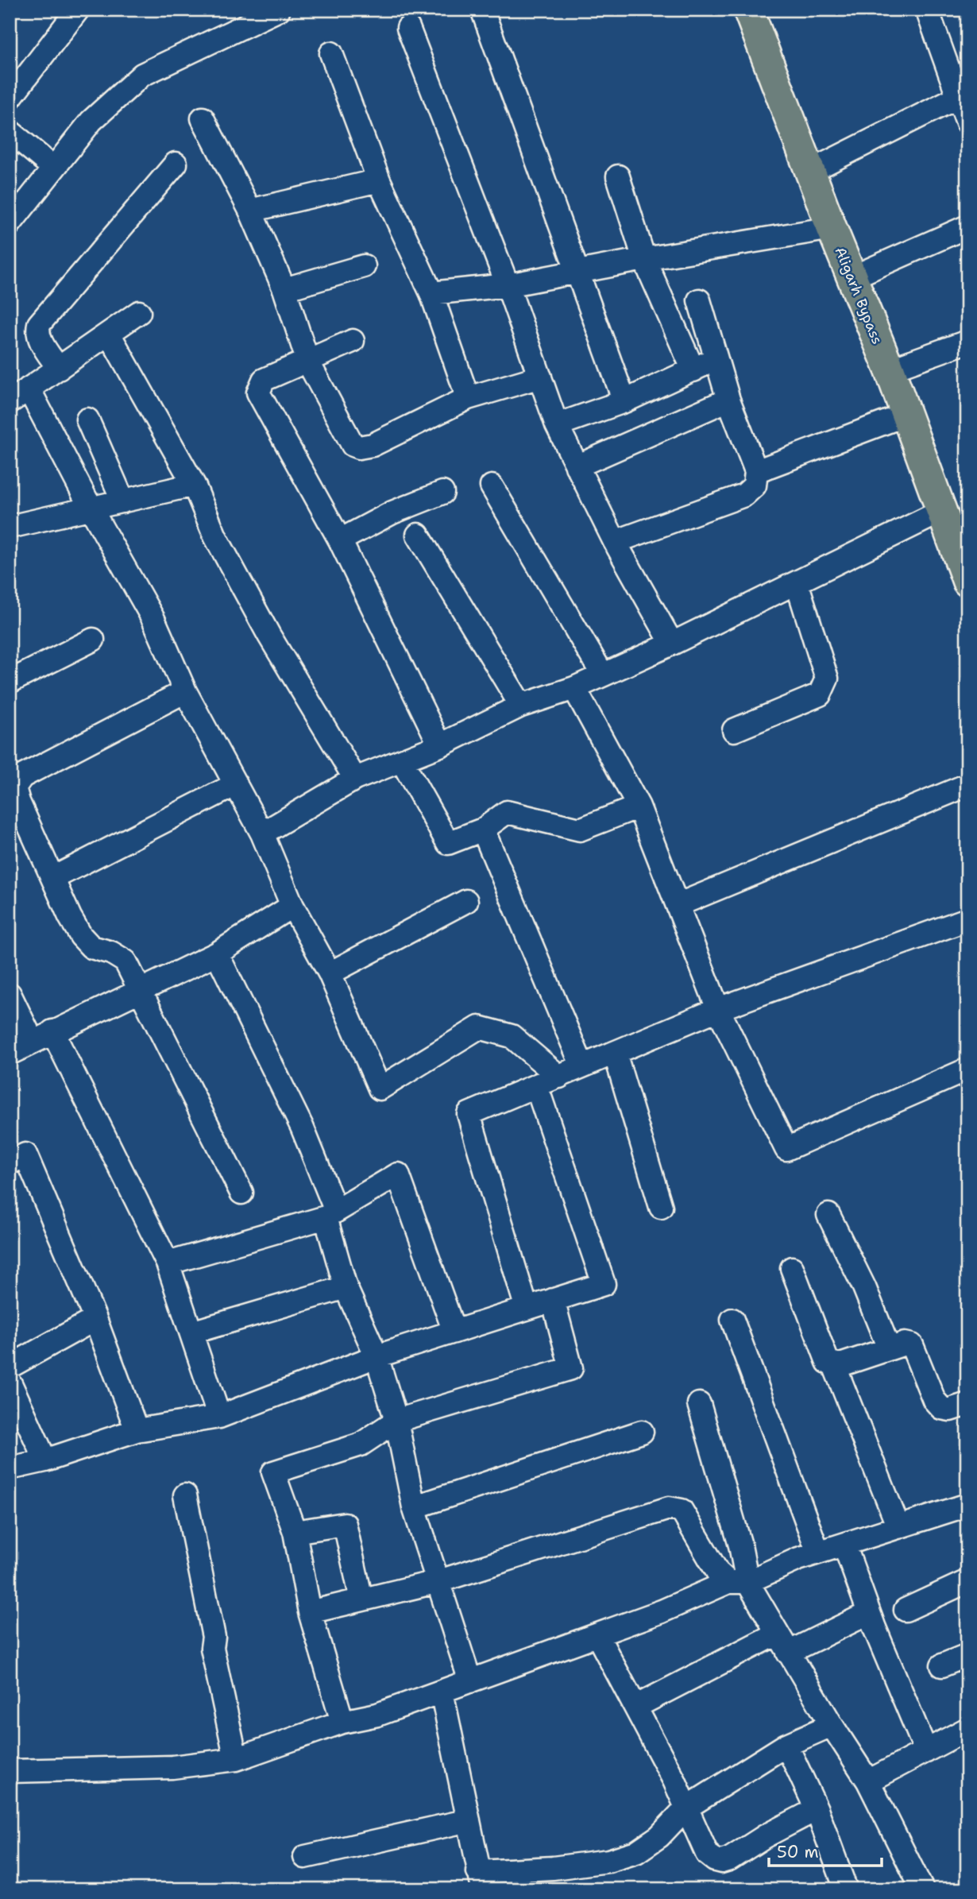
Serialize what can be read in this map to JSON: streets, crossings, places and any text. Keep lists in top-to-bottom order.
{
  "streets": {
    "main road": ["Aligarh Bypass"]
  },
  "scale_bar": "50 m"
}
